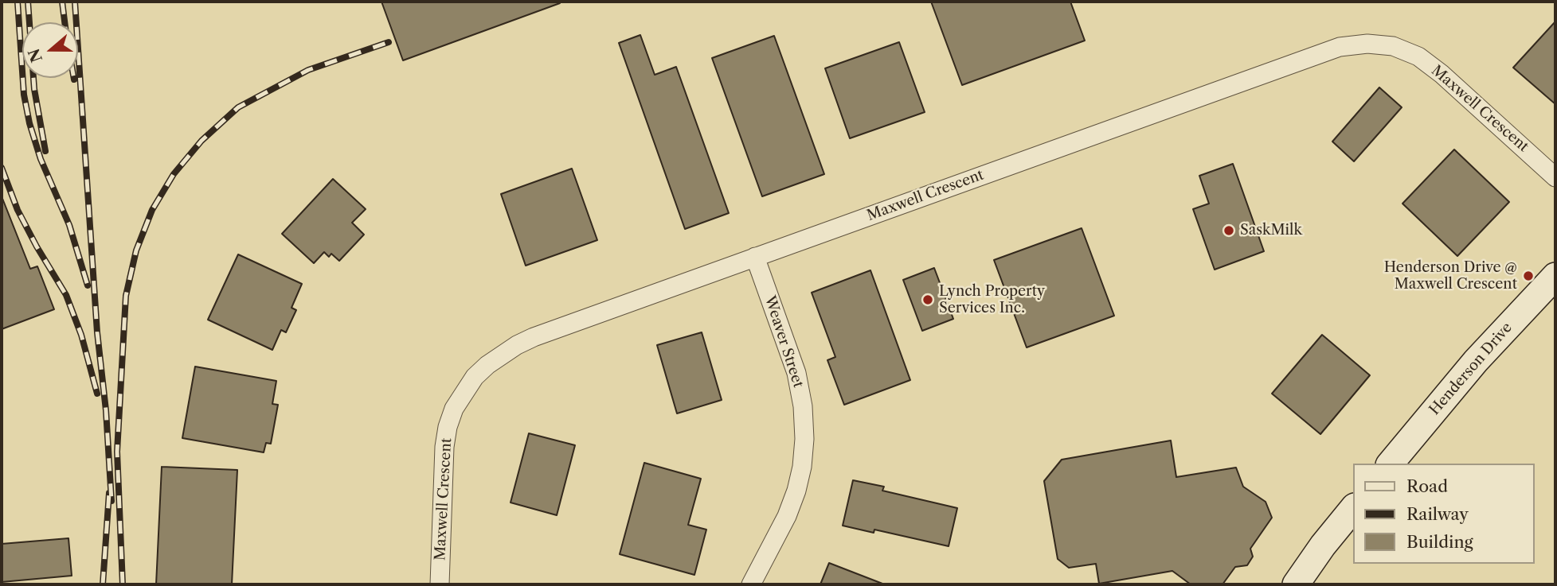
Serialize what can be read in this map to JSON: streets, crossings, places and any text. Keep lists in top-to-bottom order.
{
  "streets": {
    "street": ["Maxwell Crescent", "Weaver Street", "Henderson Drive"]
  },
  "crossings": [
    ["Maxwell Crescent", "Weaver Street"]
  ],
  "places": ["SaskMilk", "Henderson Drive @ Maxwell Crescent", "Lynch Property Services Inc."],
  "legend": ["Road", "Railway", "Building"],
  "north": "left"
}
